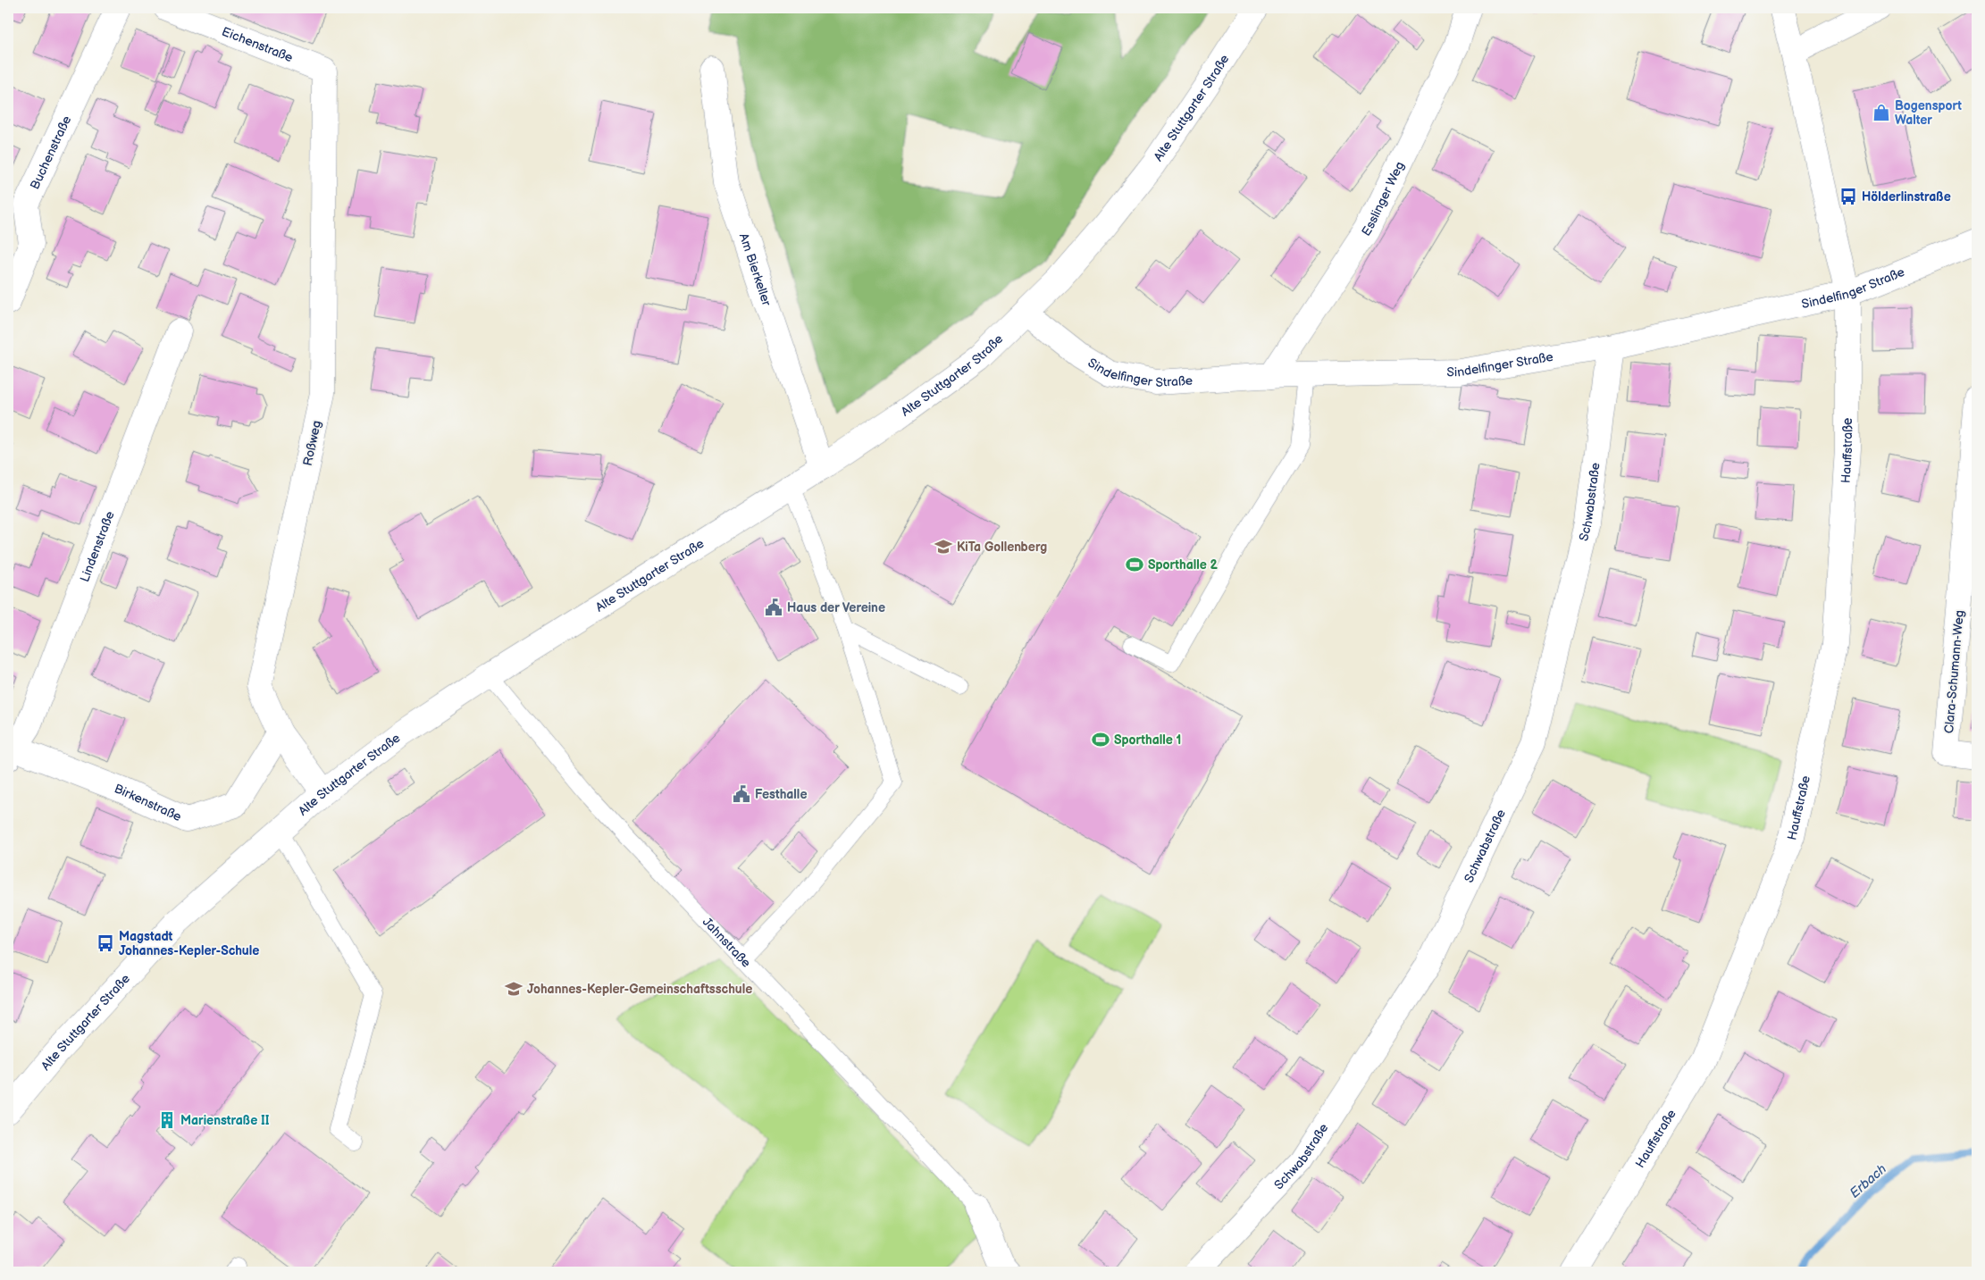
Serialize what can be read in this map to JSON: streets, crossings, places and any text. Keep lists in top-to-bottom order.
{
  "streets": {
    "street": [
      "Eichenstraße",
      "Alte Stuttgarter Straße",
      "Buchenstraße",
      "Esslinger Weg",
      "Am Bierkeller",
      "Sindelfinger Straße",
      "Roßweg",
      "Hauffstraße",
      "Schwabstraße",
      "Lindenstraße",
      "Clara-Schumann-Weg",
      "Birkenstraße",
      "Jahnstraße"
    ]
  },
  "crossings": [
    ["Eichenstraße", "Roßweg"],
    ["Alte Stuttgarter Straße", "Am Bierkeller"],
    ["Alte Stuttgarter Straße", "Sindelfinger Straße"],
    ["Alte Stuttgarter Straße", "Roßweg"],
    ["Alte Stuttgarter Straße", "Jahnstraße"],
    ["Esslinger Weg", "Sindelfinger Straße"],
    ["Sindelfinger Straße", "Hauffstraße"],
    ["Sindelfinger Straße", "Schwabstraße"],
    ["Roßweg", "Birkenstraße"],
    ["Lindenstraße", "Birkenstraße"]
  ],
  "water": ["Erbach"],
  "places": {
    "shop": ["Bogensport Walter"],
    "bus stop": ["Hölderlinstraße", "Magstadt Johannes-Kepler-Schule"],
    "school or university": ["KiTa Gollenberg", "Johannes-Kepler-Gemeinschaftsschule"],
    "sports": ["Sporthalle 2", "Sporthalle 1"],
    "public building": ["Haus der Vereine", "Festhalle"],
    "building": ["Marienstraße II"]
  }
}
